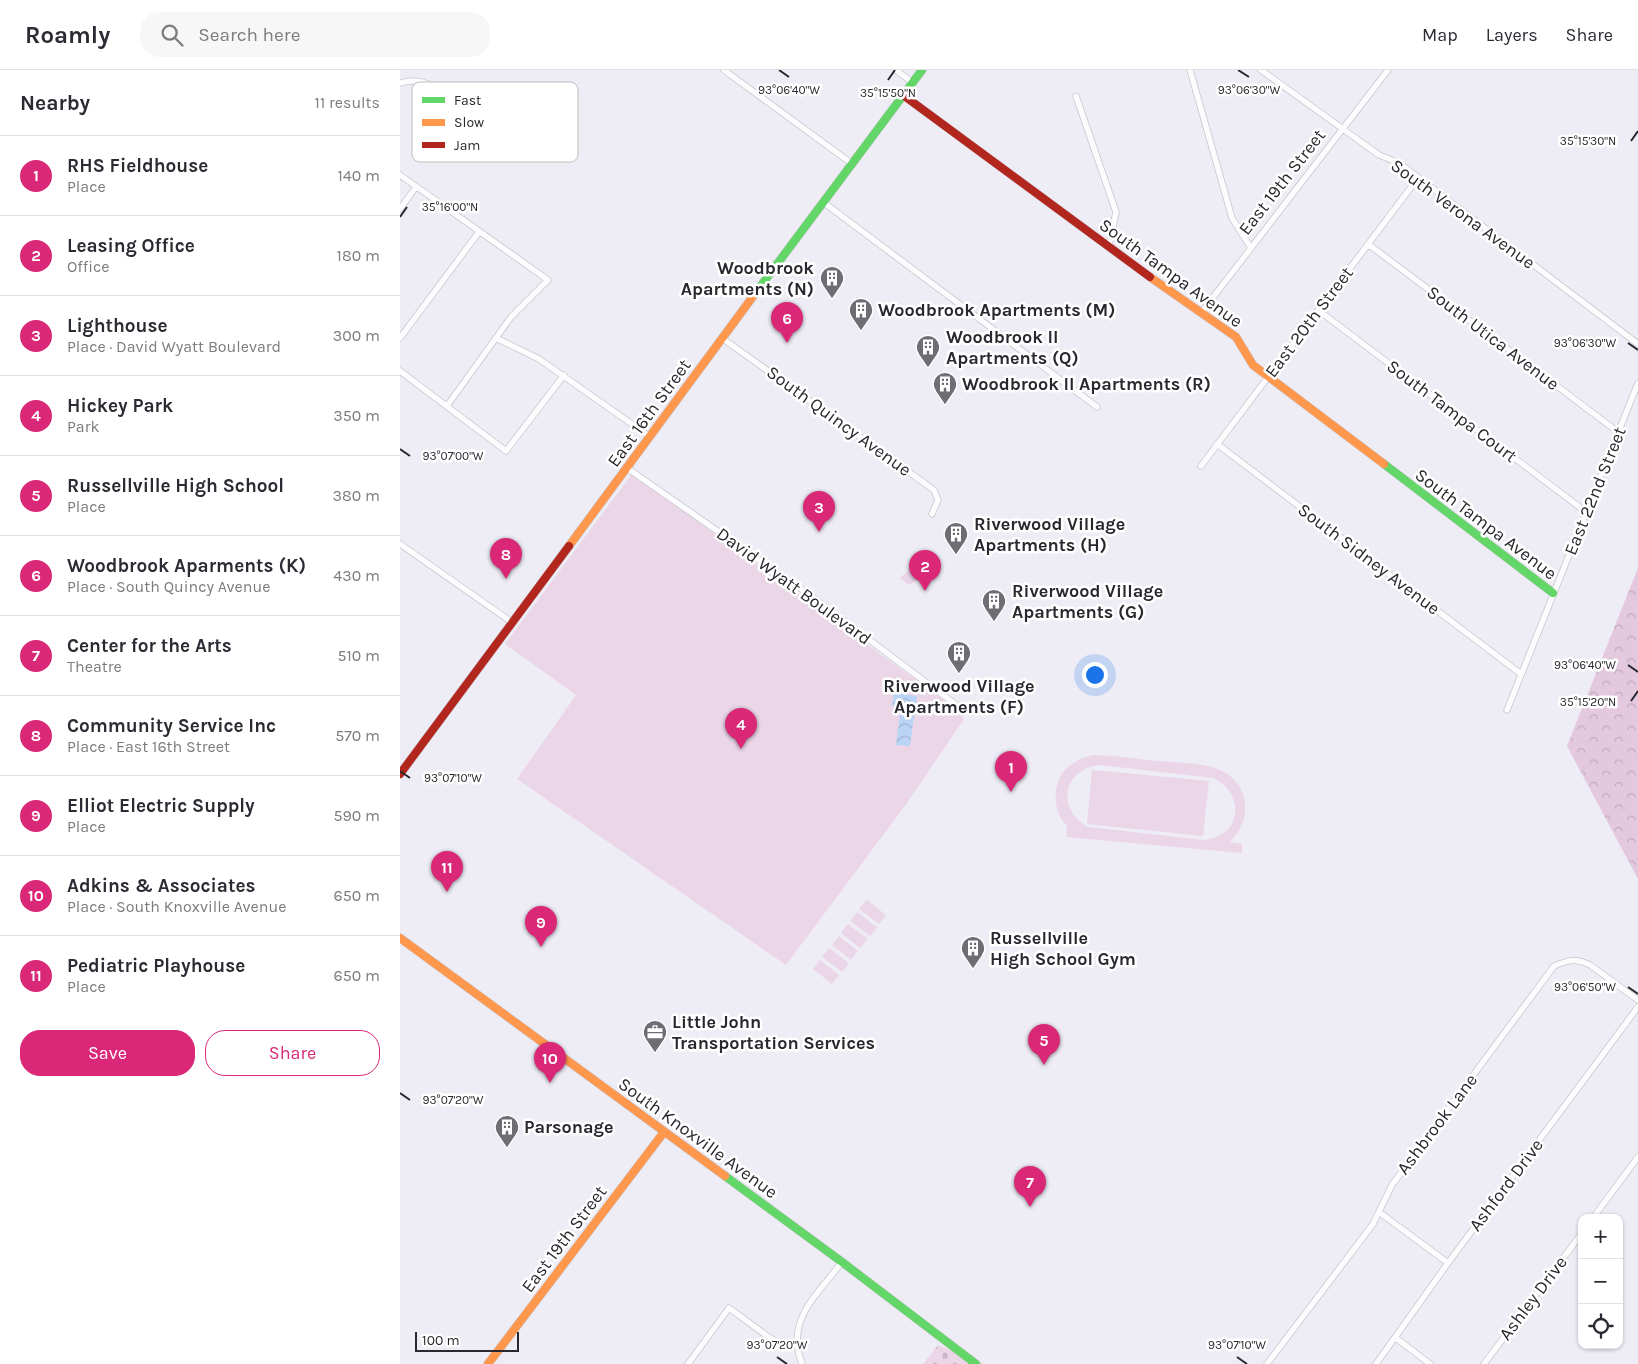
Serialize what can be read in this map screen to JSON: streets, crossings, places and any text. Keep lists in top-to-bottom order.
{
  "streets": {
    "street": [
      "East 19th Street",
      "South Verona Avenue",
      "South Tampa Avenue",
      "East 20th Street",
      "South Utica Avenue",
      "South Tampa Court",
      "East 16th Street",
      "South Quincy Avenue",
      "East 22nd Street",
      "South Sidney Avenue",
      "David Wyatt Boulevard",
      "Ashbrook Lane",
      "South Knoxville Avenue",
      "Ashford Drive",
      "Ashley Drive"
    ]
  },
  "crossings": [
    ["East 19th Street", "South Verona Avenue"],
    ["East 19th Street", "South Tampa Avenue"],
    ["East 19th Street", "South Knoxville Avenue"],
    ["South Verona Avenue", "East 20th Street"],
    ["South Tampa Avenue", "East 20th Street"],
    ["South Tampa Avenue", "East 16th Street"],
    ["South Tampa Avenue", "East 22nd Street"],
    ["East 20th Street", "South Utica Avenue"],
    ["East 20th Street", "South Tampa Court"],
    ["East 20th Street", "South Sidney Avenue"],
    ["South Utica Avenue", "East 22nd Street"],
    ["South Tampa Court", "East 22nd Street"],
    ["East 16th Street", "South Quincy Avenue"],
    ["East 16th Street", "David Wyatt Boulevard"],
    ["East 22nd Street", "South Sidney Avenue"]
  ],
  "places": {
    "building": [
      "Woodbrook Apartments (N)",
      "Woodbrook Apartments (M)",
      "Woodbrook II Apartments (Q)",
      "Woodbrook II Apartments (R)",
      "Riverwood Village Apartments (H)",
      "Riverwood Village Apartments (G)",
      "Riverwood Village Apartments (F)",
      "Russellville High School Gym",
      "Parsonage"
    ],
    "office": ["Little John Transportation Services"]
  },
  "legend": ["Fast", "Slow", "Jam"],
  "scale_bar": "100 m",
  "page": {
    "header": "Roamly",
    "search": "Search here",
    "nav": ["Map", "Layers", "Share"],
    "heading": ["Nearby", "11 results"],
    "list": [
      {
        "mark": "1",
        "name": "RHS Fieldhouse",
        "note": "Place",
        "value": "140 m"
      },
      {
        "mark": "2",
        "name": "Leasing Office",
        "note": "Office",
        "value": "180 m"
      },
      {
        "mark": "3",
        "name": "Lighthouse",
        "note": "Place · David Wyatt Boulevard",
        "value": "300 m"
      },
      {
        "mark": "4",
        "name": "Hickey Park",
        "note": "Park",
        "value": "350 m"
      },
      {
        "mark": "5",
        "name": "Russellville High School",
        "note": "Place",
        "value": "380 m"
      },
      {
        "mark": "6",
        "name": "Woodbrook Aparments (K)",
        "note": "Place · South Quincy Avenue",
        "value": "430 m"
      },
      {
        "mark": "7",
        "name": "Center for the Arts",
        "note": "Theatre",
        "value": "510 m"
      },
      {
        "mark": "8",
        "name": "Community Service Inc",
        "note": "Place · East 16th Street",
        "value": "570 m"
      },
      {
        "mark": "9",
        "name": "Elliot Electric Supply",
        "note": "Place",
        "value": "590 m"
      },
      {
        "mark": "10",
        "name": "Adkins & Associates",
        "note": "Place · South Knoxville Avenue",
        "value": "650 m"
      },
      {
        "mark": "11",
        "name": "Pediatric Playhouse",
        "note": "Place",
        "value": "650 m"
      }
    ],
    "pins": [
      "6",
      "3",
      "8",
      "2",
      "4",
      "1",
      "11",
      "9",
      "5",
      "10",
      "7"
    ],
    "buttons": ["Save", "Share"],
    "map_buttons": ["+", "−"],
    "scale": "100 m"
  },
  "coordinates": [
    "93°06'40\"W",
    "93°06'30\"W",
    "35°15'50\"N",
    "35°15'30\"N",
    "35°16'00\"N",
    "93°07'00\"W",
    "35°15'20\"N",
    "93°07'10\"W",
    "93°06'50\"W",
    "93°07'20\"W"
  ]
}
